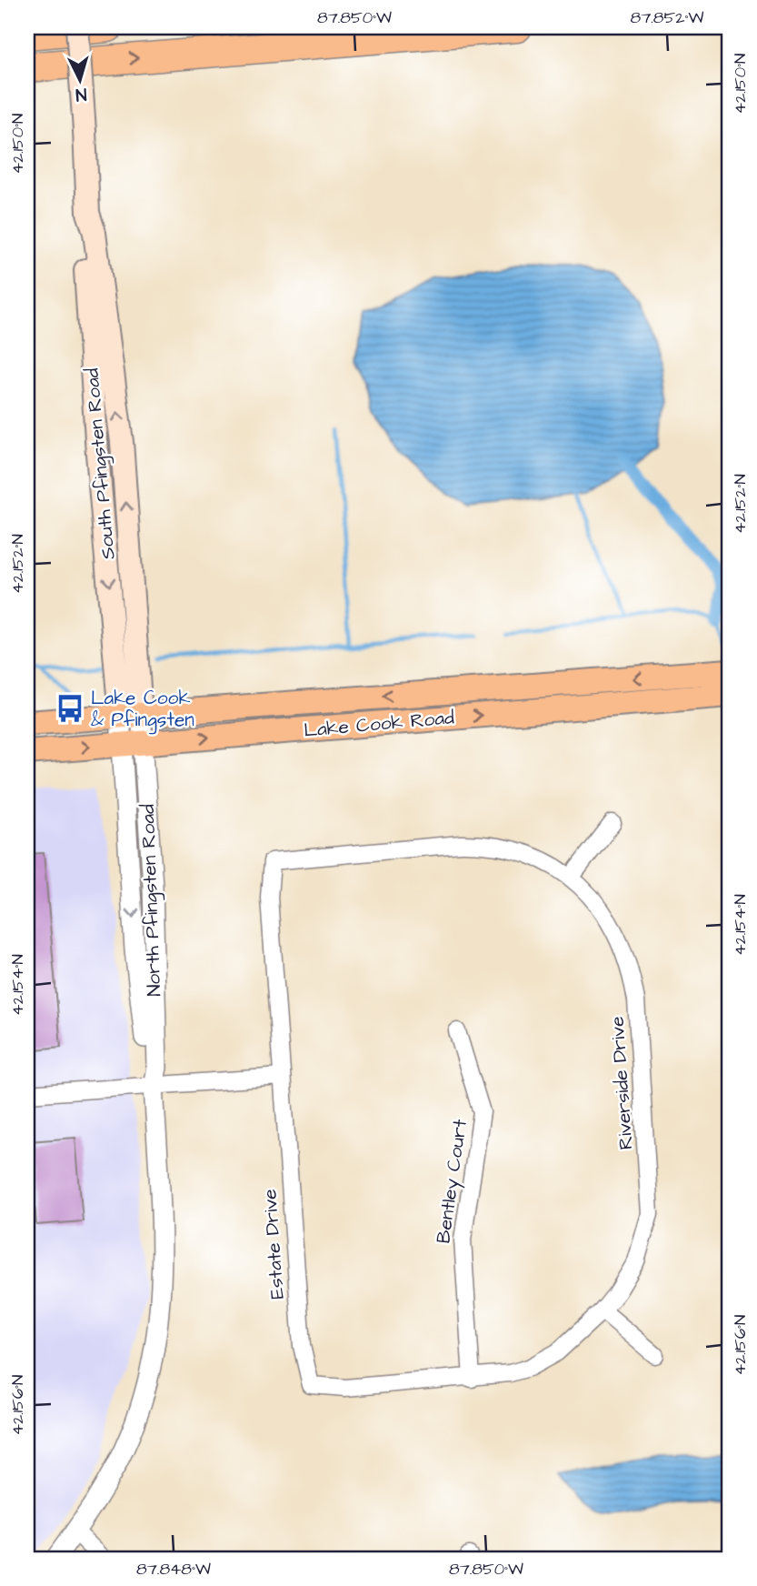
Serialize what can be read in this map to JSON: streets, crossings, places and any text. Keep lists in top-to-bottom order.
{
  "streets": {
    "main road": ["South Pfingsten Road", "Lake Cook Road"],
    "street": [
      "North Pfingsten Road",
      "Riverside Drive",
      "Bentley Court",
      "Estate Drive"
    ]
  },
  "crossings": [
    ["South Pfingsten Road", "Lake Cook Road"],
    ["South Pfingsten Road", "North Pfingsten Road"],
    ["Lake Cook Road", "North Pfingsten Road"],
    ["Riverside Drive", "Bentley Court"],
    ["Riverside Drive", "Estate Drive"]
  ],
  "places": {
    "bus stop": ["Lake Cook & Pfingsten"]
  },
  "north": "bottom",
  "coordinates": [
    "87.850°W",
    "87.852°W",
    "42.150°N",
    "42.152°N",
    "42.154°N",
    "42.156°N",
    "87.848°W"
  ]
}
